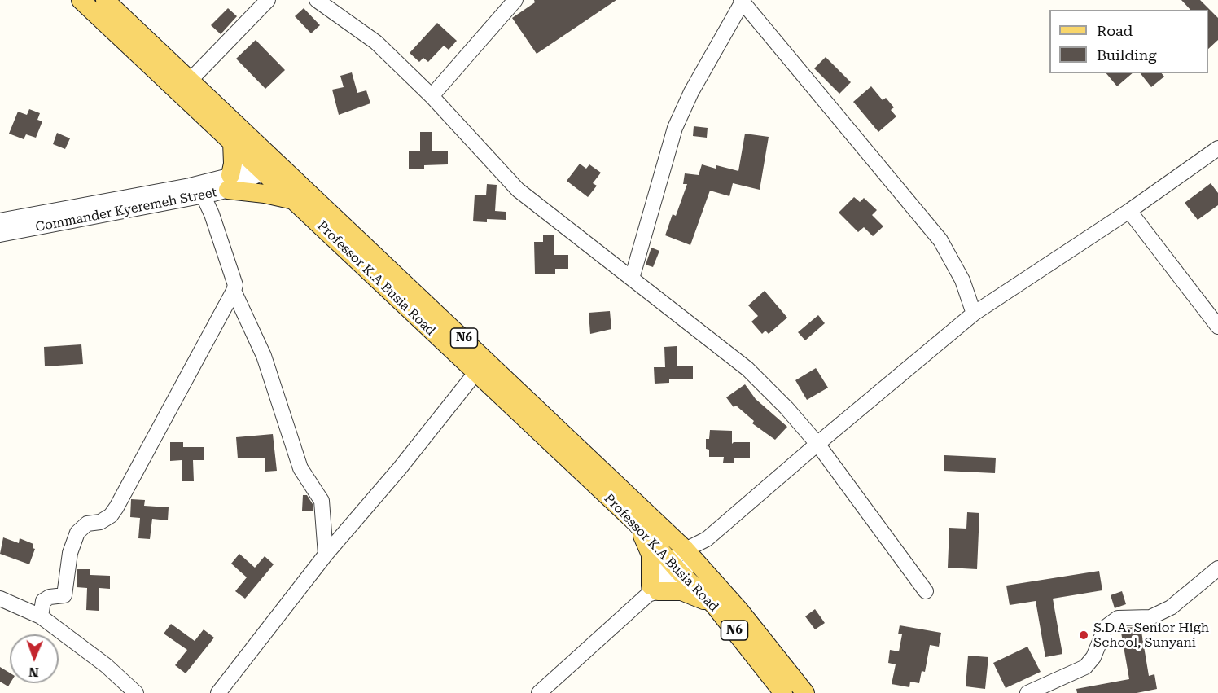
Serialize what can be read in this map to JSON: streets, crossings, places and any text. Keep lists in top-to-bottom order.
{
  "streets": {
    "main road": ["Professor K.A Busia Road", "N6"],
    "street": ["Commander Kyeremeh Street"]
  },
  "crossings": [
    ["Commander Kyeremeh Street", "Professor K.A Busia Road"]
  ],
  "places": ["S.D.A. Senior High School, Sunyani"],
  "legend": ["Road", "Building"],
  "north": "bottom"
}
